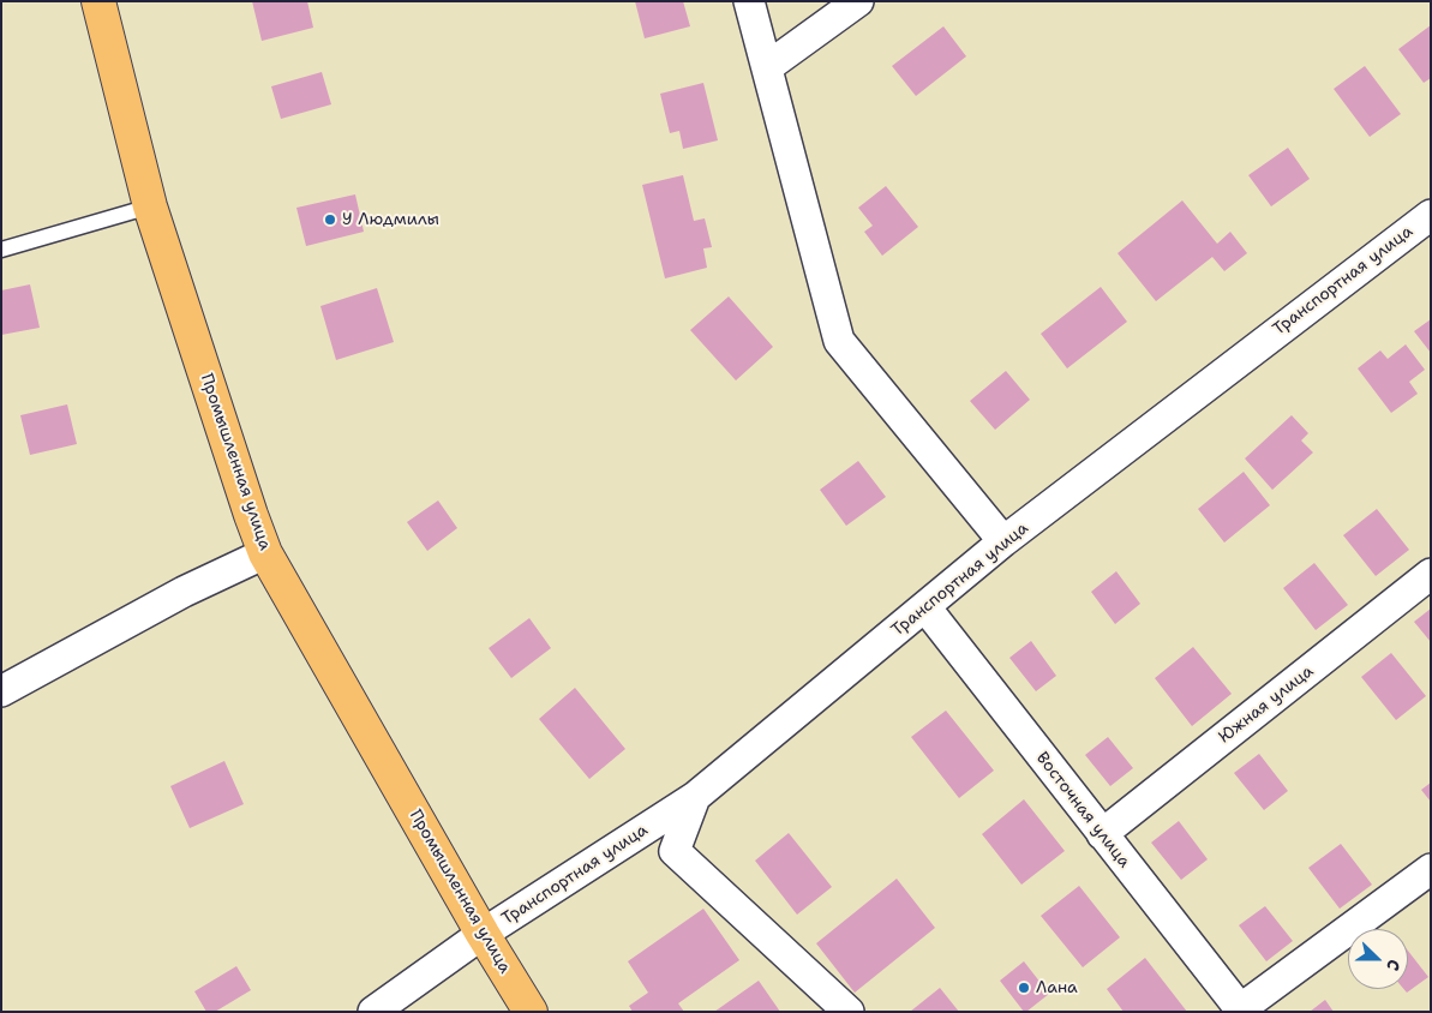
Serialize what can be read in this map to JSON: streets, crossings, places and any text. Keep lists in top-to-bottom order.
{
  "streets": {
    "main road": ["Промышленная улица"],
    "street": ["Транспортная улица", "Южная улица", "Восточная улица"]
  },
  "crossings": [
    ["Транспортная улица", "Промышленная улица"],
    ["Транспортная улица", "Восточная улица"],
    ["Южная улица", "Восточная улица"]
  ],
  "places": ["У Людмилы", "Лана"],
  "north": "right"
}
